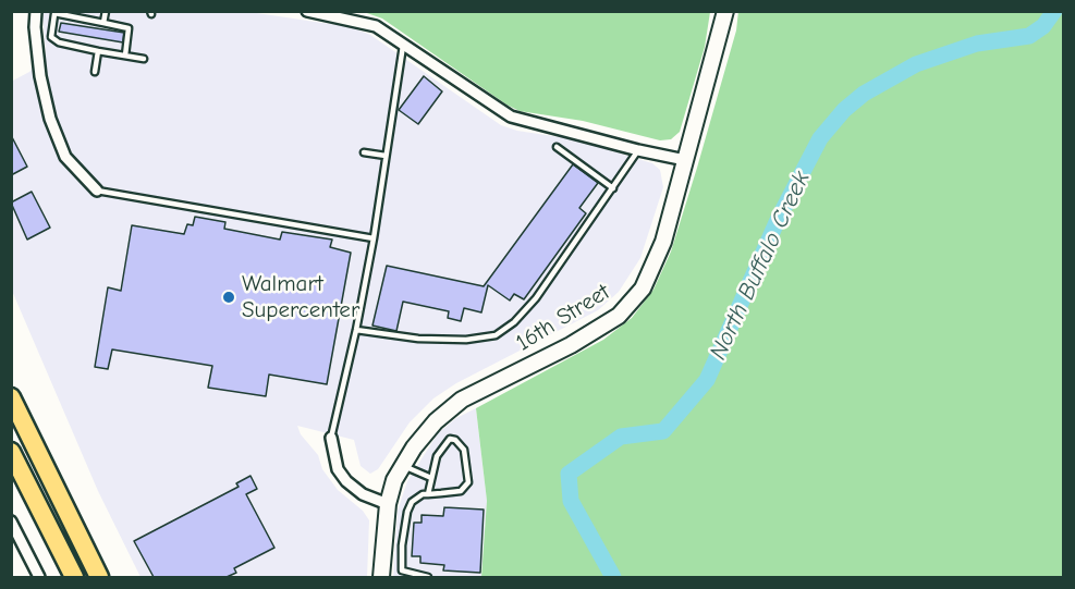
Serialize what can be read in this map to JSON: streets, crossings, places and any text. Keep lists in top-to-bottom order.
{
  "streets": {
    "street": ["16th Street"]
  },
  "water": ["North Buffalo Creek"],
  "places": ["Walmart Supercenter"]
}
